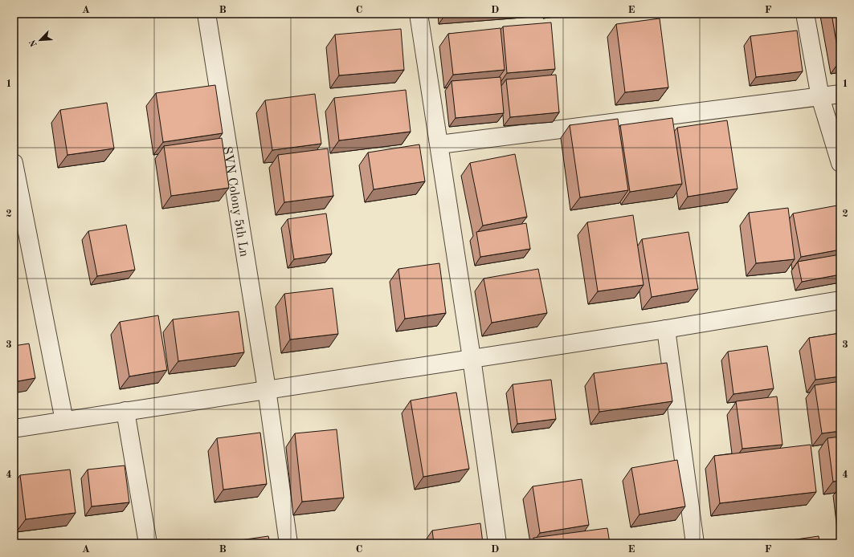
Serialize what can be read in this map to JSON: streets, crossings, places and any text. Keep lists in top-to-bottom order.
{
  "streets": {
    "street": ["SVN Colony 5th Ln"]
  },
  "north": "bottom left",
  "grid": {
    "columns": [
      "A",
      "B",
      "C",
      "D",
      "E",
      "F"
    ],
    "rows": [
      "1",
      "2",
      "3",
      "4"
    ]
  }
}
